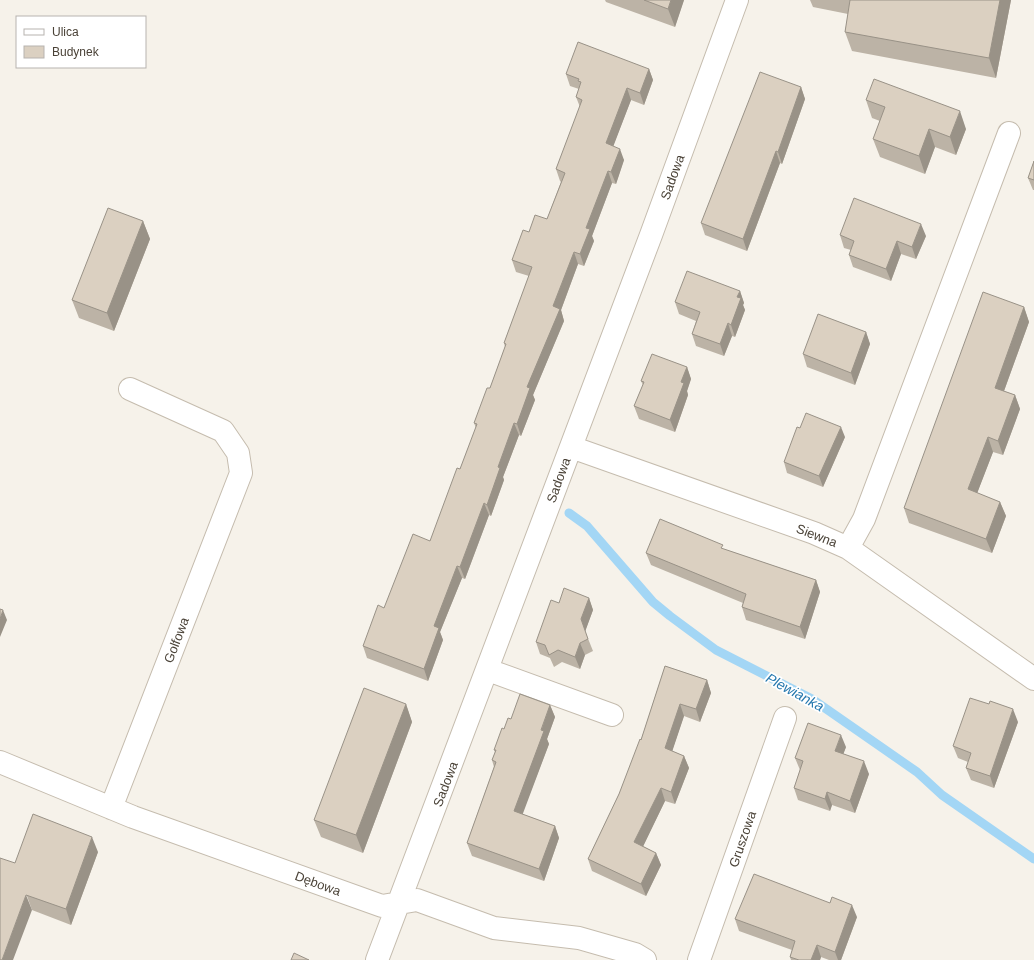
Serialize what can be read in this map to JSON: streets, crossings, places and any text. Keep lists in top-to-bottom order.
{
  "streets": {
    "street": [
      "Sadowa",
      "Siewna",
      "Golfowa",
      "Gruszowa",
      "Dębowa"
    ]
  },
  "crossings": [
    ["Sadowa", "Siewna"],
    ["Sadowa", "Dębowa"],
    ["Golfowa", "Dębowa"]
  ],
  "water": ["Plewianka"],
  "legend": ["Ulica", "Budynek"]
}
